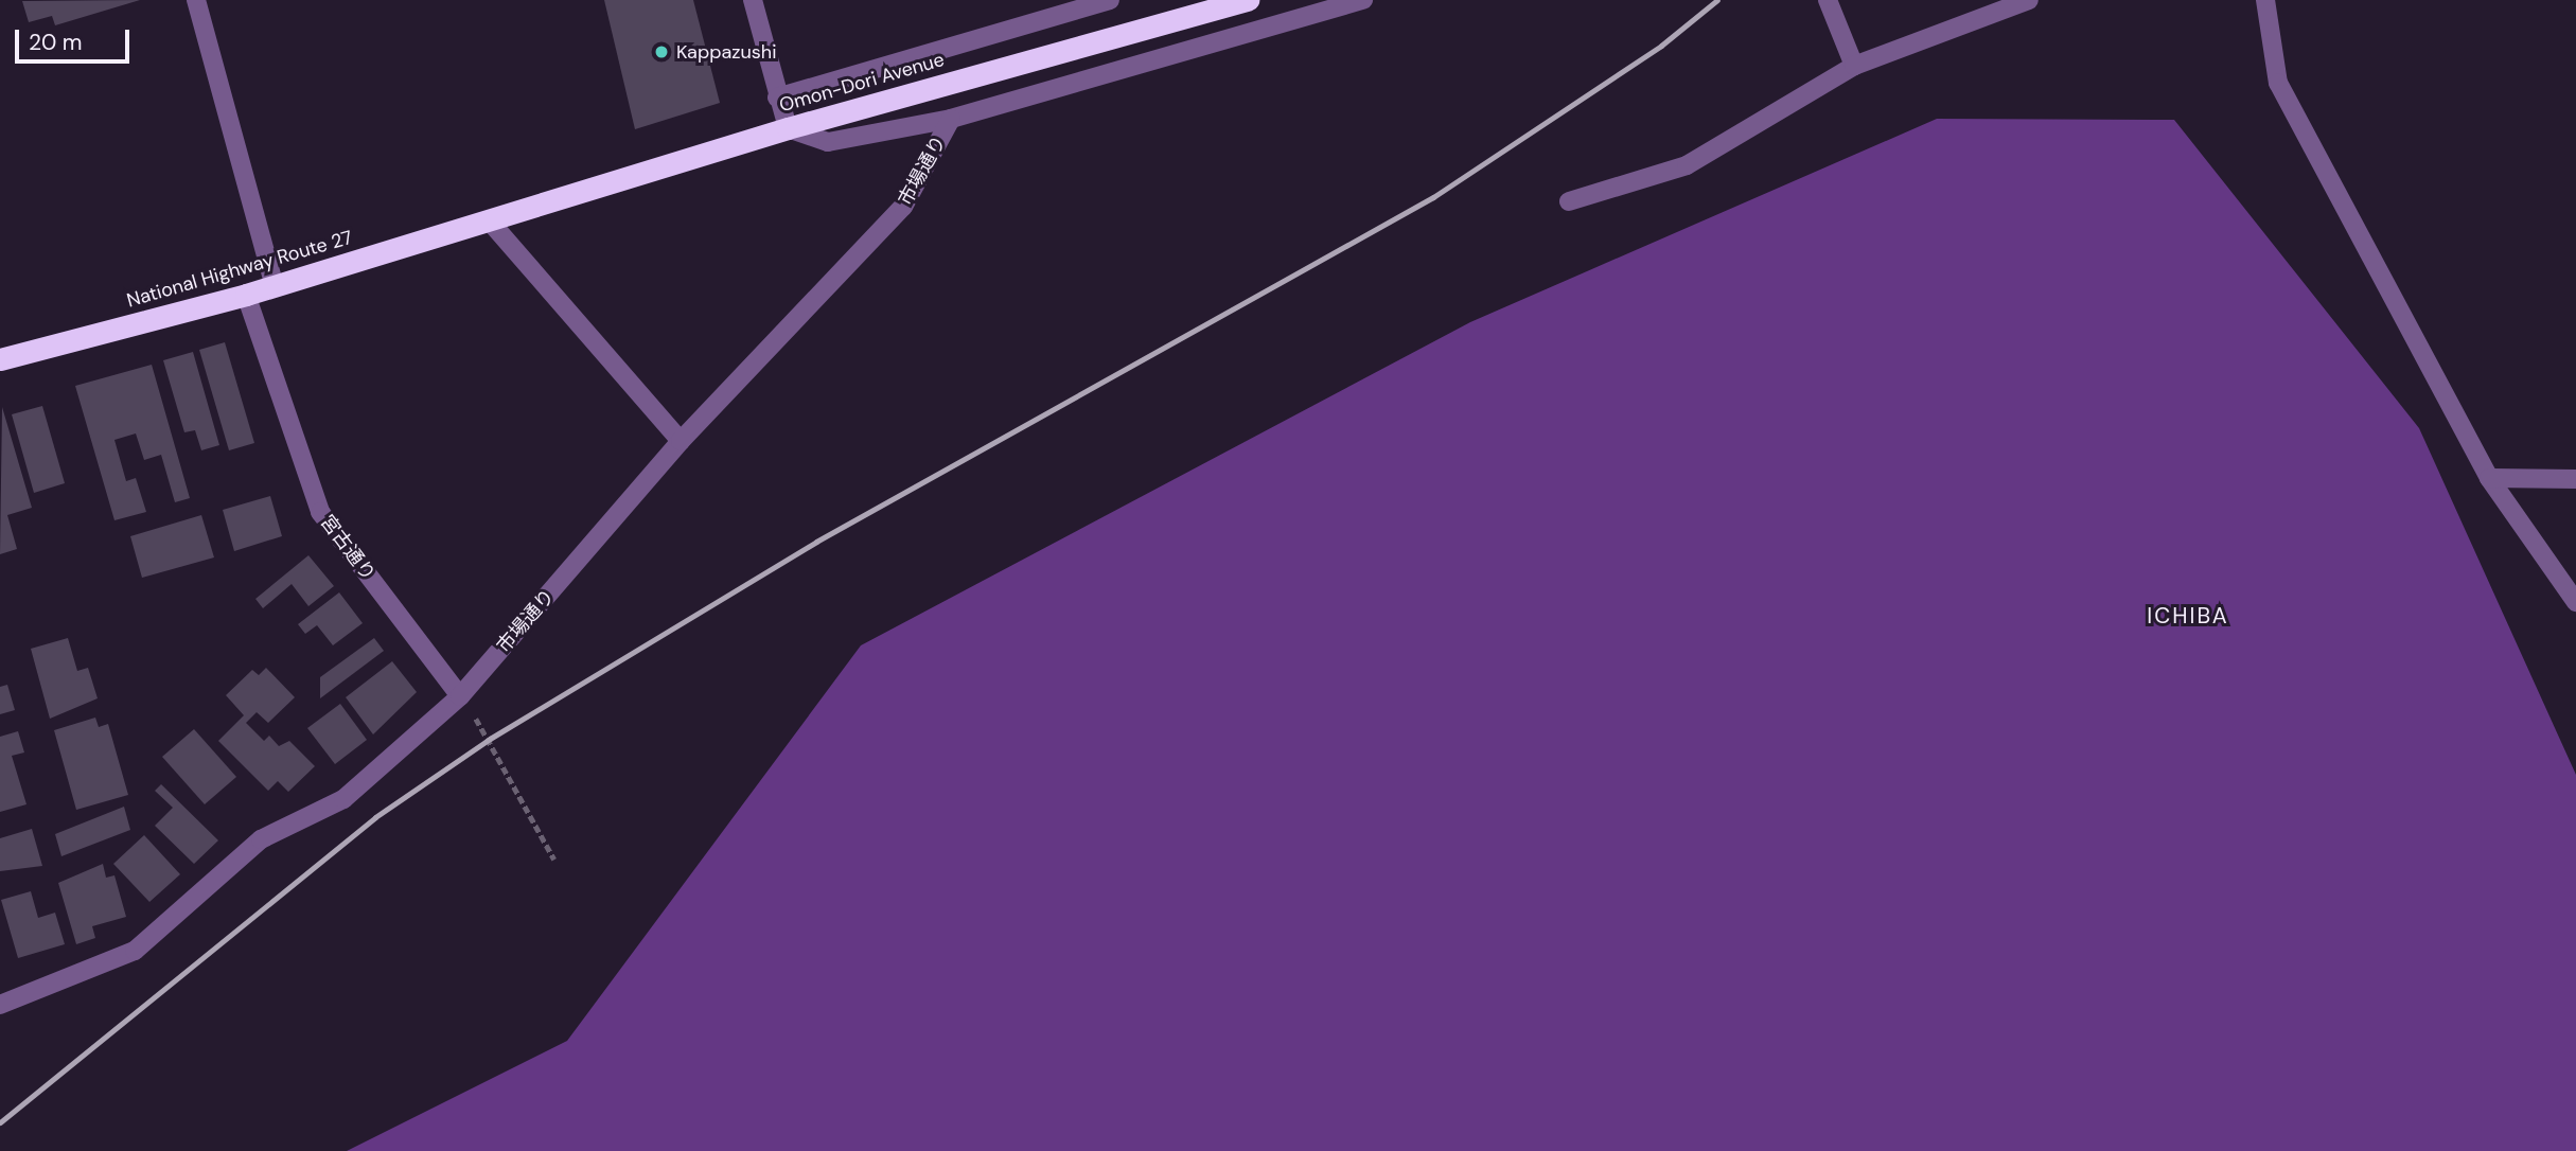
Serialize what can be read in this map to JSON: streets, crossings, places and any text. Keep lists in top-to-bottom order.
{
  "streets": {
    "highway": ["Omon-Dori Avenue", "National Highway Route 27"],
    "street": ["市場通り", "宮古通り"]
  },
  "crossings": [
    ["Omon-Dori Avenue", "National Highway Route 27"],
    ["市場通り", "宮古通り"],
    ["National Highway Route 27", "宮古通り"]
  ],
  "districts": ["ICHIBA"],
  "places": ["Kappazushi"],
  "scale_bar": "20 m"
}
